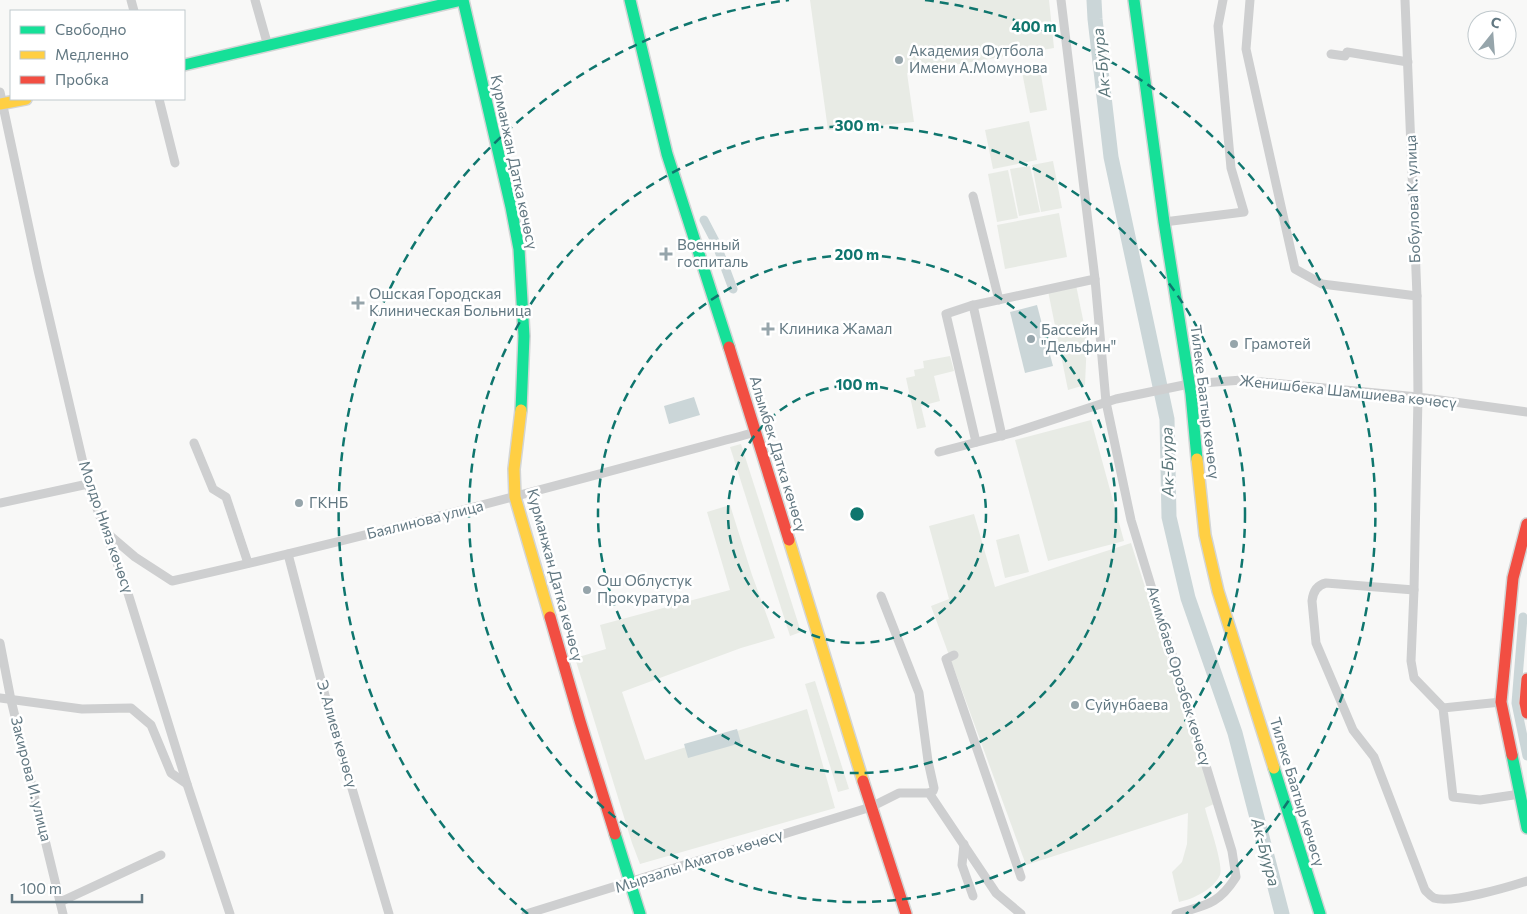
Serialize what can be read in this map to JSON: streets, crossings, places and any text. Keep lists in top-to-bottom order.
{
  "streets": {
    "main road": ["Курманжан Датка көчөсү", "Тилеке Баатыр көчөсү", "Алымбек Датка көчөсү"],
    "street": [
      "Бобулова К. улица",
      "Женишбека Шамшиева көчөсү",
      "Баялинова улица",
      "Молдо Нияз көчөсү",
      "Акимбаев Орозбек көчөсү",
      "Э. Алиев көчөсү",
      "Закирова И. улица",
      "Мырзалы Аматов көчөсү"
    ]
  },
  "crossings": [
    ["Курманжан Датка көчөсү", "Баялинова улица"],
    ["Курманжан Датка көчөсү", "Мырзалы Аматов көчөсү"],
    ["Бобулова К. улица", "Женишбека Шамшиева көчөсү"],
    ["Женишбека Шамшиева көчөсү", "Тилеке Баатыр көчөсү"],
    ["Женишбека Шамшиева көчөсү", "Акимбаев Орозбек көчөсү"],
    ["Алымбек Датка көчөсү", "Баялинова улица"],
    ["Алымбек Датка көчөсү", "Мырзалы Аматов көчөсү"],
    ["Баялинова улица", "Молдо Нияз көчөсү"],
    ["Баялинова улица", "Э. Алиев көчөсү"]
  ],
  "water": ["Ак-Буура"],
  "places": {
    "other": [
      "Академия Футбола Имени А.Момунова",
      "Бассейн \"Дельфин\"",
      "Грамотей",
      "ГКНБ",
      "Ош Облустук Прокуратура",
      "Суйунбаева"
    ],
    "health": ["Военный госпиталь", "Ошская Городская Клиническая Больница", "Клиника Жамал"]
  },
  "legend": ["Свободно", "Медленно", "Пробка"],
  "scale_bar": "100 m",
  "north": "top",
  "rings": [
    "400 m",
    "300 m",
    "200 m",
    "100 m"
  ]
}
